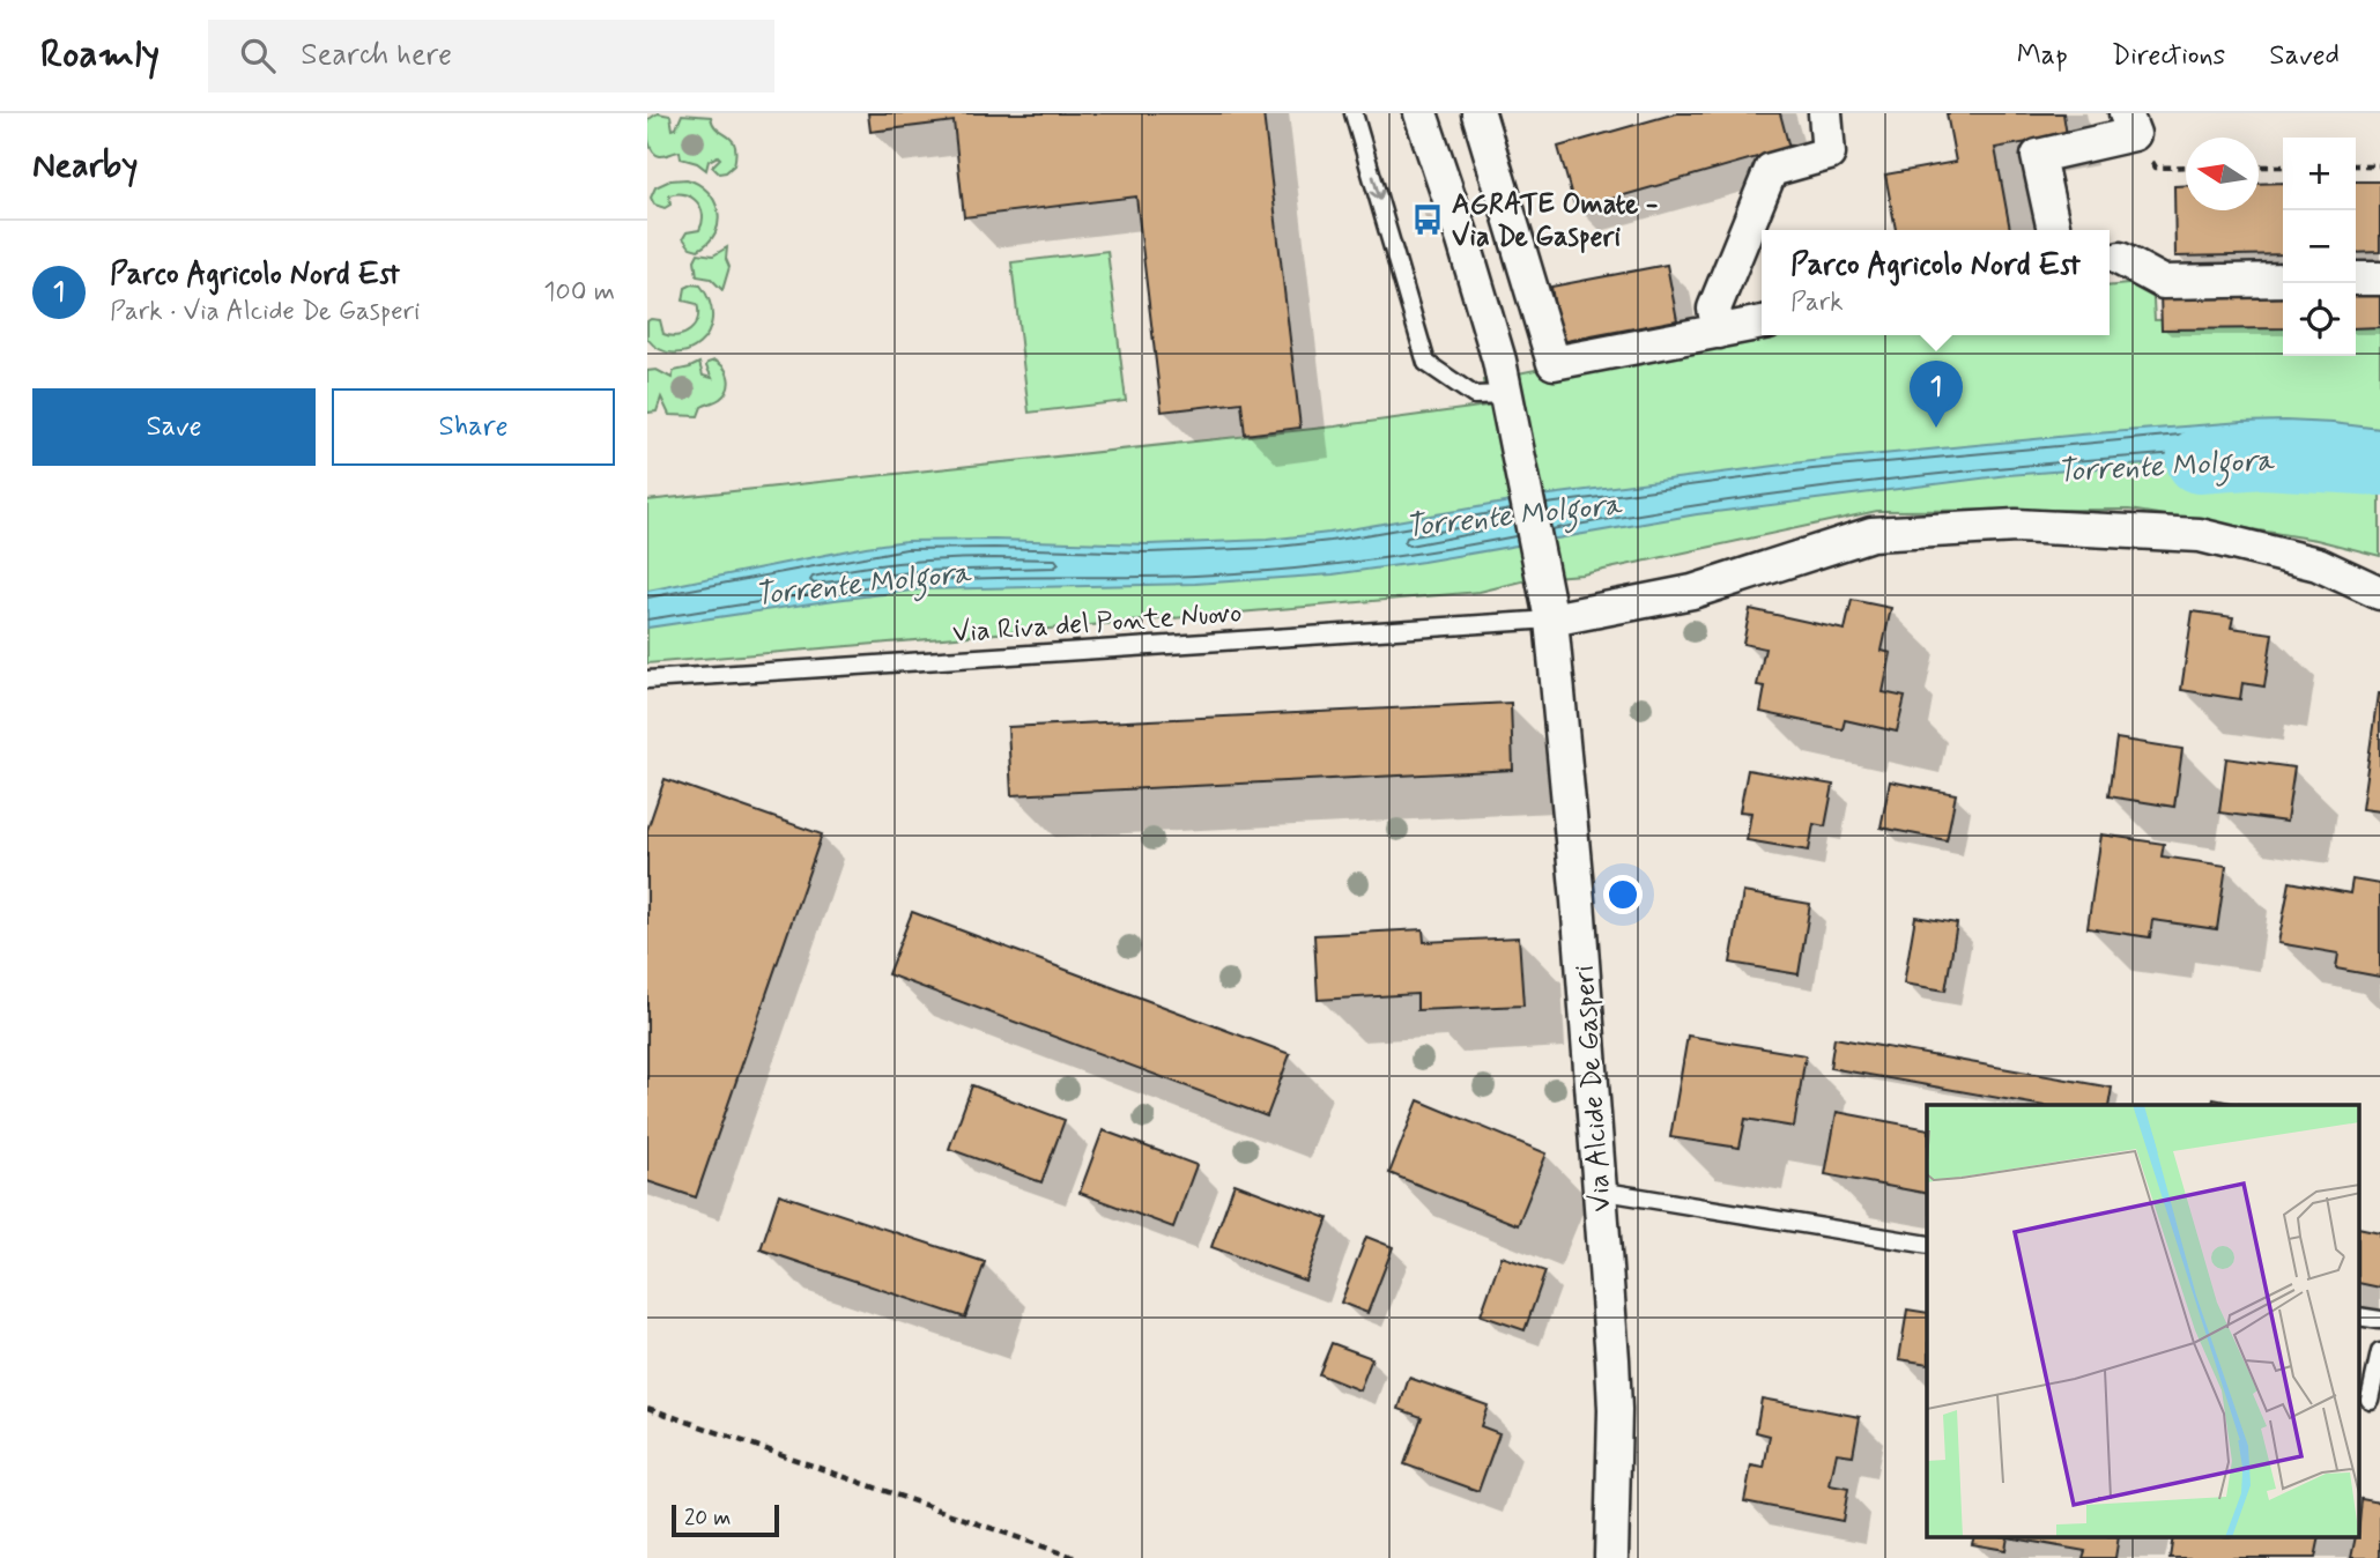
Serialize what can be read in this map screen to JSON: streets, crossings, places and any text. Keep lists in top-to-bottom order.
{
  "streets": {
    "street": ["Via Alcide De Gasperi"],
    "lane": ["Via Riva del Ponte Nuovo"]
  },
  "crossings": [
    ["Via Riva del Ponte Nuovo", "Via Alcide De Gasperi"]
  ],
  "water": ["Torrente Molgora"],
  "places": {
    "bus stop": ["AGRATE Omate - Via De Gasperi"]
  },
  "scale_bar": "20 m",
  "north": "left",
  "page": {
    "header": "Roamly",
    "search": "Search here",
    "nav": ["Map", "Directions", "Saved"],
    "heading": "Nearby",
    "map_buttons": ["+", "−"],
    "list": [
      {
        "mark": "1",
        "name": "Parco Agricolo Nord Est",
        "note": "Park · Via Alcide De Gasperi",
        "value": "100 m"
      }
    ],
    "popup": ["Parco Agricolo Nord Est", "Park"],
    "pins": "1",
    "buttons": ["Save", "Share"],
    "scale": "20 m"
  }
}
